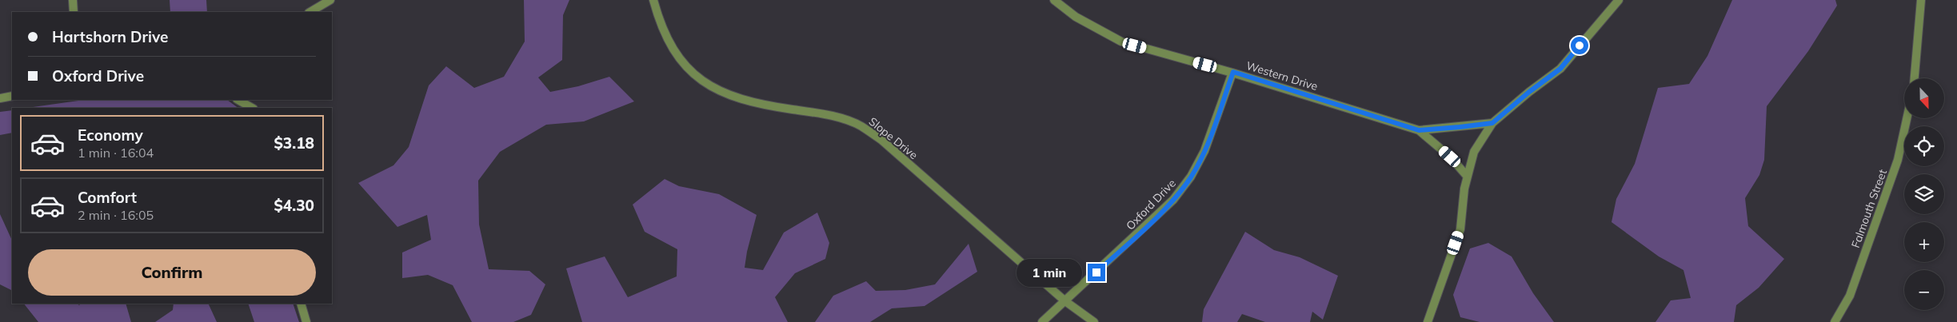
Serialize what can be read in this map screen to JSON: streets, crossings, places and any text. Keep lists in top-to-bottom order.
{
  "streets": {
    "street": [
      "Western Drive",
      "Slope Drive",
      "Oxford Drive",
      "Falmouth Street"
    ]
  },
  "crossings": [
    ["Western Drive", "Oxford Drive"],
    ["Slope Drive", "Oxford Drive"]
  ],
  "north": "bottom",
  "page": {
    "banner": ["Hartshorn Drive", "Oxford Drive"],
    "map_buttons": ["+", "−"],
    "list": [
      {
        "name": "Economy",
        "note": "1 min · 16:04",
        "value": "$3.18"
      },
      {
        "name": "Comfort",
        "note": "2 min · 16:05",
        "value": "$4.30"
      }
    ],
    "buttons": "Confirm",
    "bubble": "1 min"
  }
}
